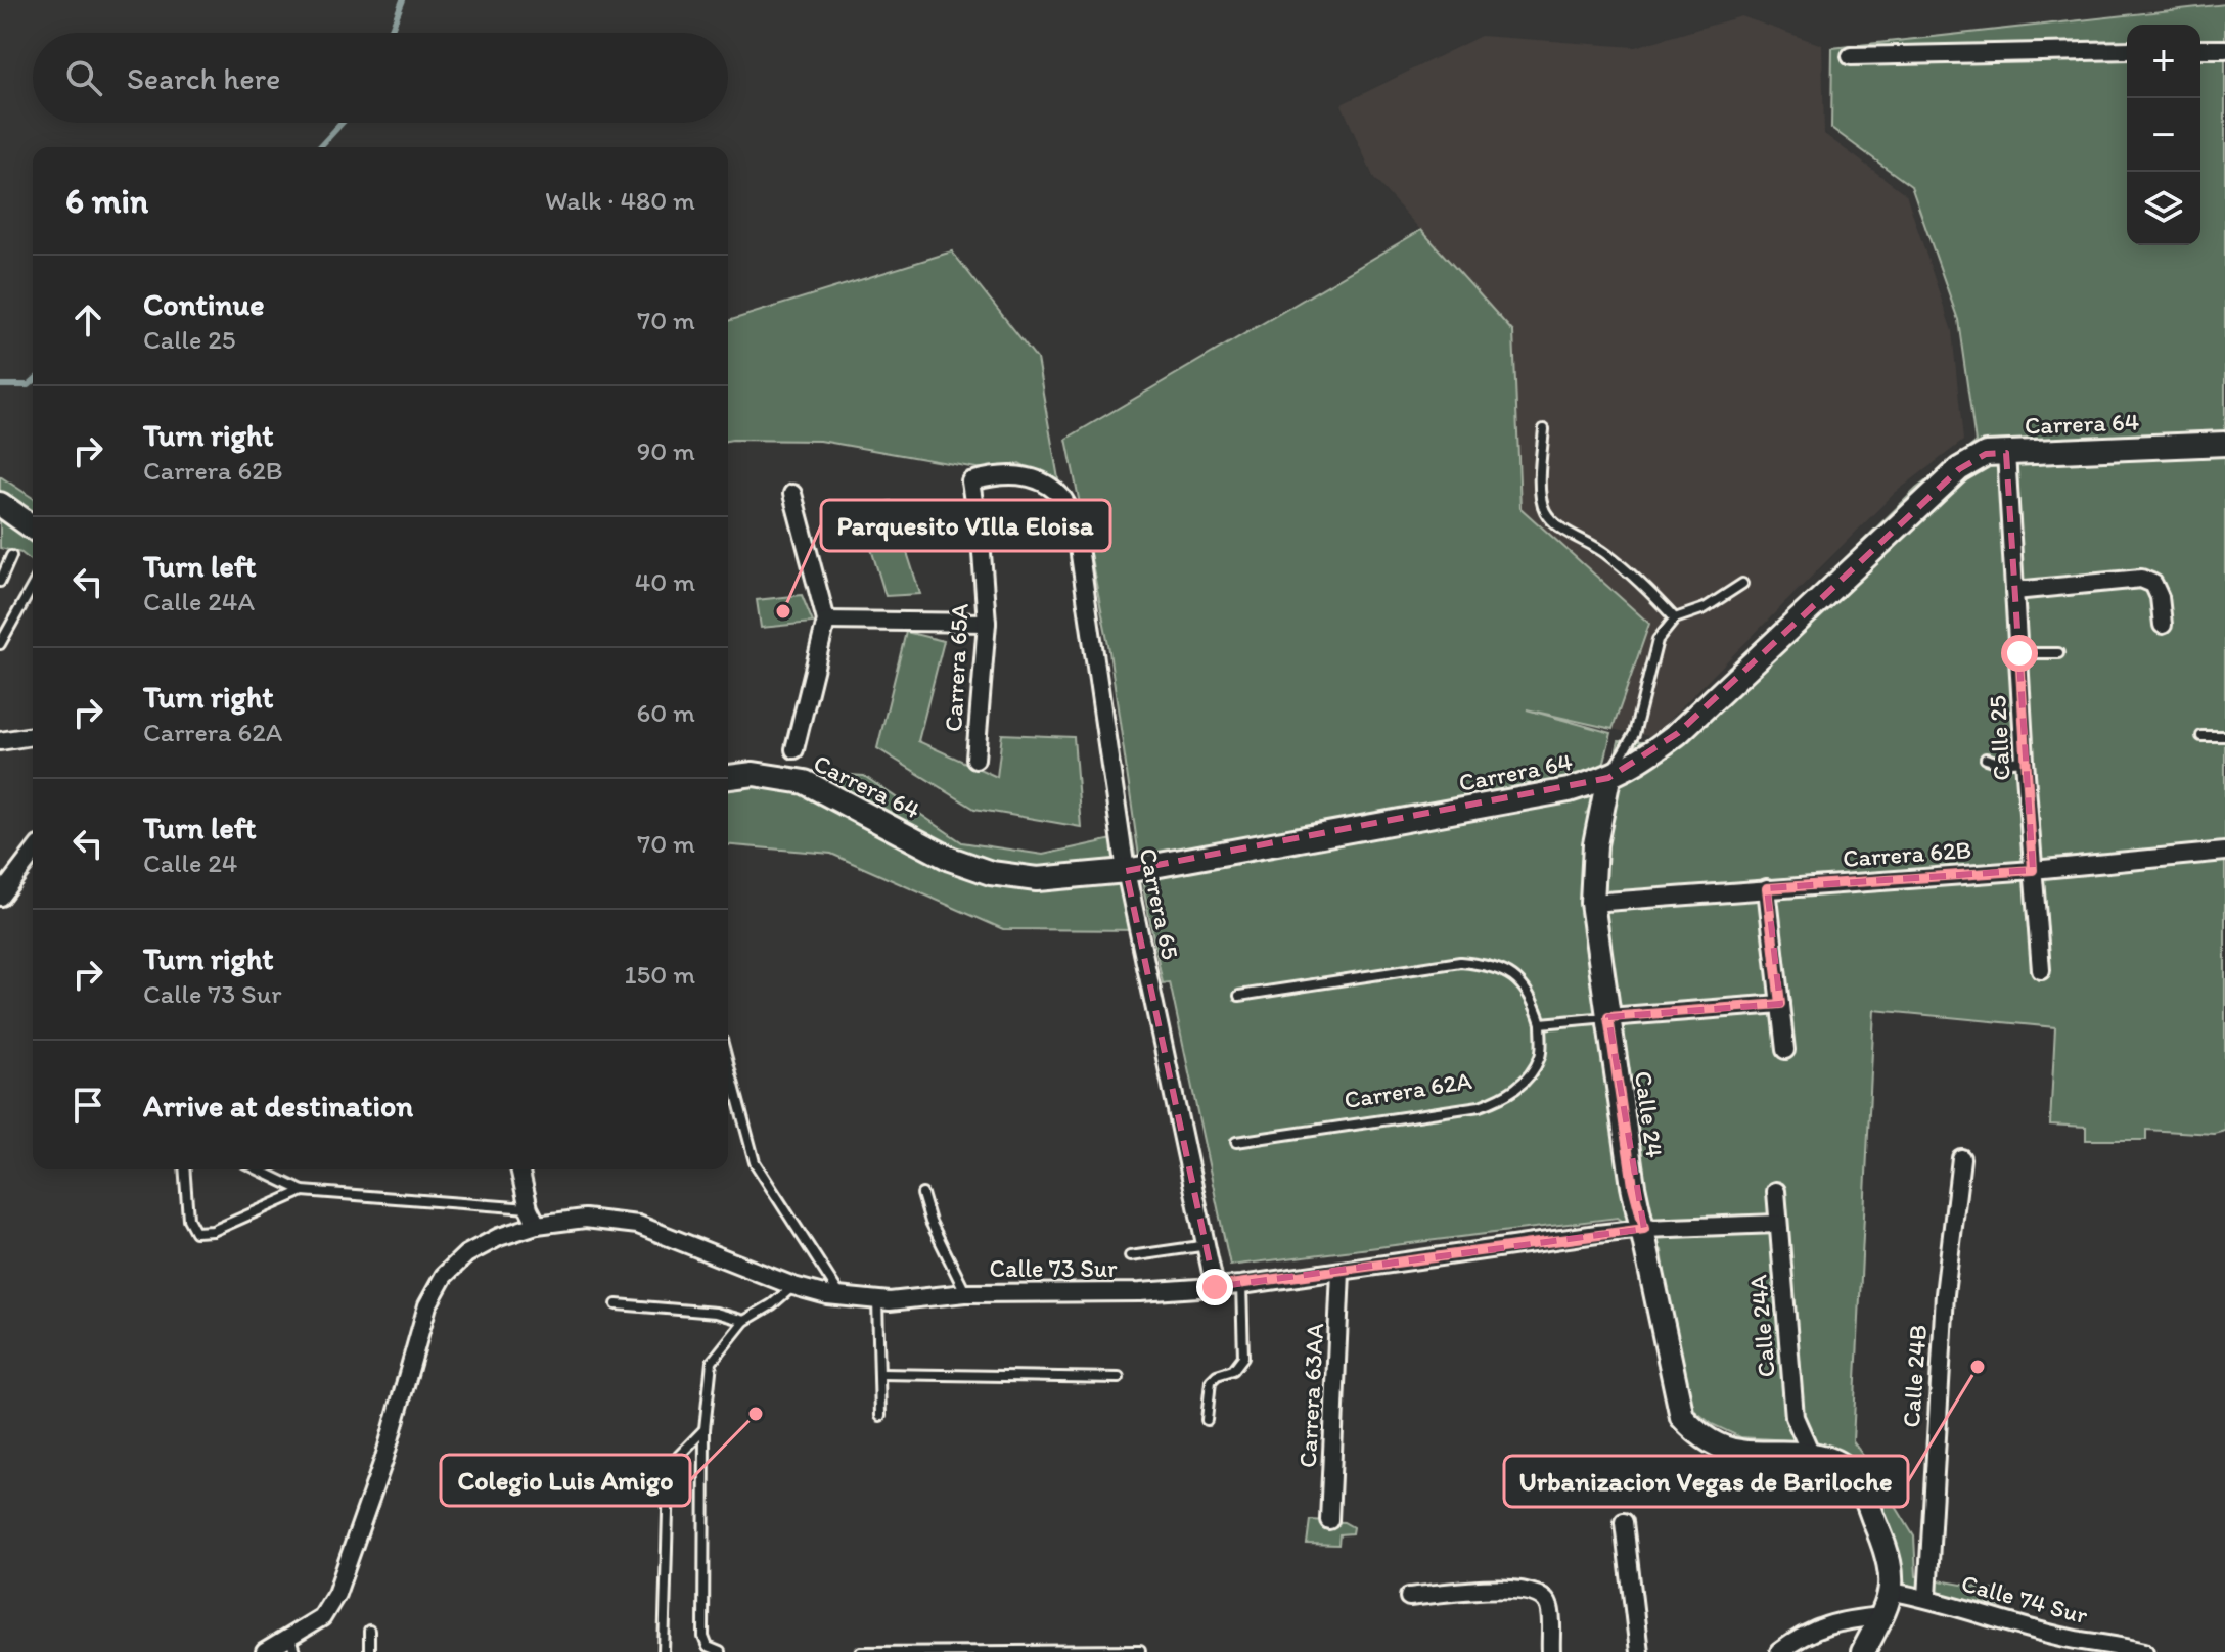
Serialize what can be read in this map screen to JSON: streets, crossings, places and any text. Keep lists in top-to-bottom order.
{
  "streets": {
    "street": [
      "Carrera 64",
      "Carrera 65A",
      "Calle 25",
      "Carrera 62B",
      "Carrera 65",
      "Calle 24",
      "Calle 73 Sur",
      "Calle 24A",
      "Calle 24B",
      "Carrera 63AA",
      "Calle 74 Sur"
    ],
    "lane": ["Carrera 62A"]
  },
  "crossings": [
    ["Carrera 64", "Calle 25"],
    ["Carrera 64", "Carrera 65"],
    ["Carrera 64", "Calle 24"],
    ["Carrera 65A", "Carrera 65"],
    ["Calle 25", "Carrera 62B"],
    ["Carrera 62B", "Calle 24"],
    ["Carrera 65", "Calle 73 Sur"],
    ["Calle 24", "Calle 73 Sur"],
    ["Calle 24", "Calle 24A"],
    ["Calle 73 Sur", "Calle 24A"],
    ["Calle 73 Sur", "Carrera 63AA"],
    ["Calle 24B", "Calle 74 Sur"]
  ],
  "places": ["Parquesito VIlla Eloisa", "Urbanizacion Vegas de Bariloche", "Colegio Luis Amigo"],
  "page": {
    "map_buttons": ["+", "−"],
    "search": "Search here",
    "heading": ["6 min", "Walk · 480 m"],
    "list": [
      ["Continue", "Calle 25", "70 m"],
      ["Turn right", "Carrera 62B", "90 m"],
      ["Turn left", "Calle 24A", "40 m"],
      ["Turn right", "Carrera 62A", "60 m"],
      ["Turn left", "Calle 24", "70 m"],
      ["Turn right", "Calle 73 Sur", "150 m"],
      "Arrive at destination"
    ]
  }
}
